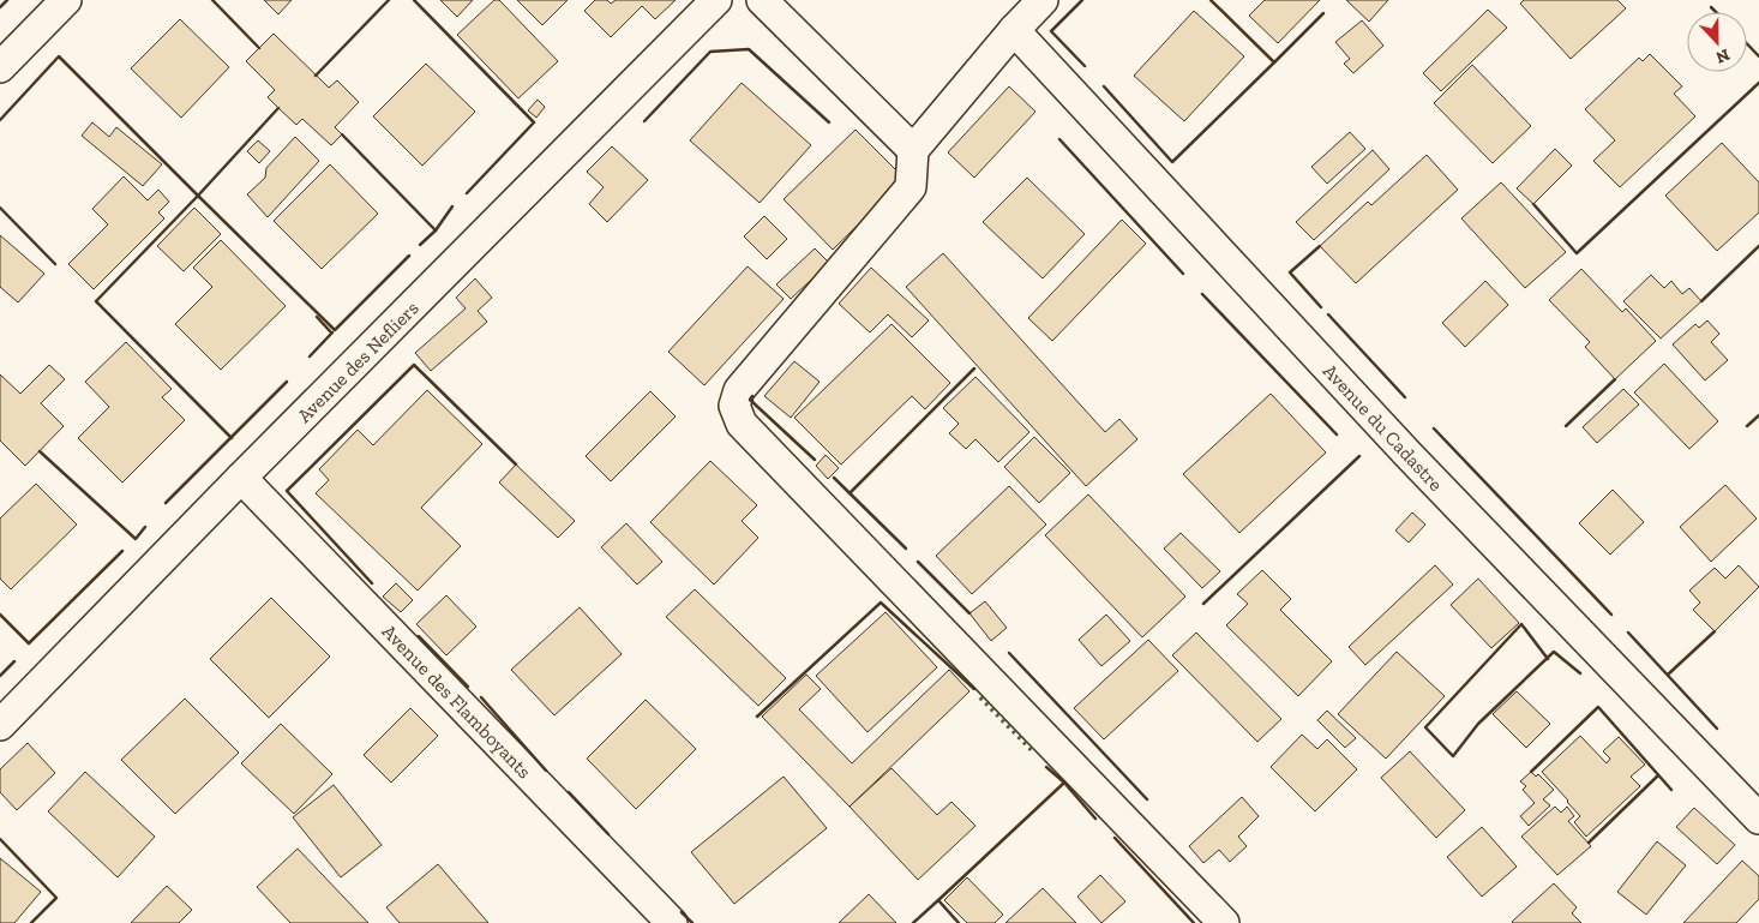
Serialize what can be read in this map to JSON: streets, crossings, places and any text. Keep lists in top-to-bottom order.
{
  "streets": {
    "street": ["Avenue des Nefliers", "Avenue du Cadastre", "Avenue des Flamboyants"]
  },
  "crossings": [
    ["Avenue des Nefliers", "Avenue des Flamboyants"]
  ],
  "north": "bottom"
}
